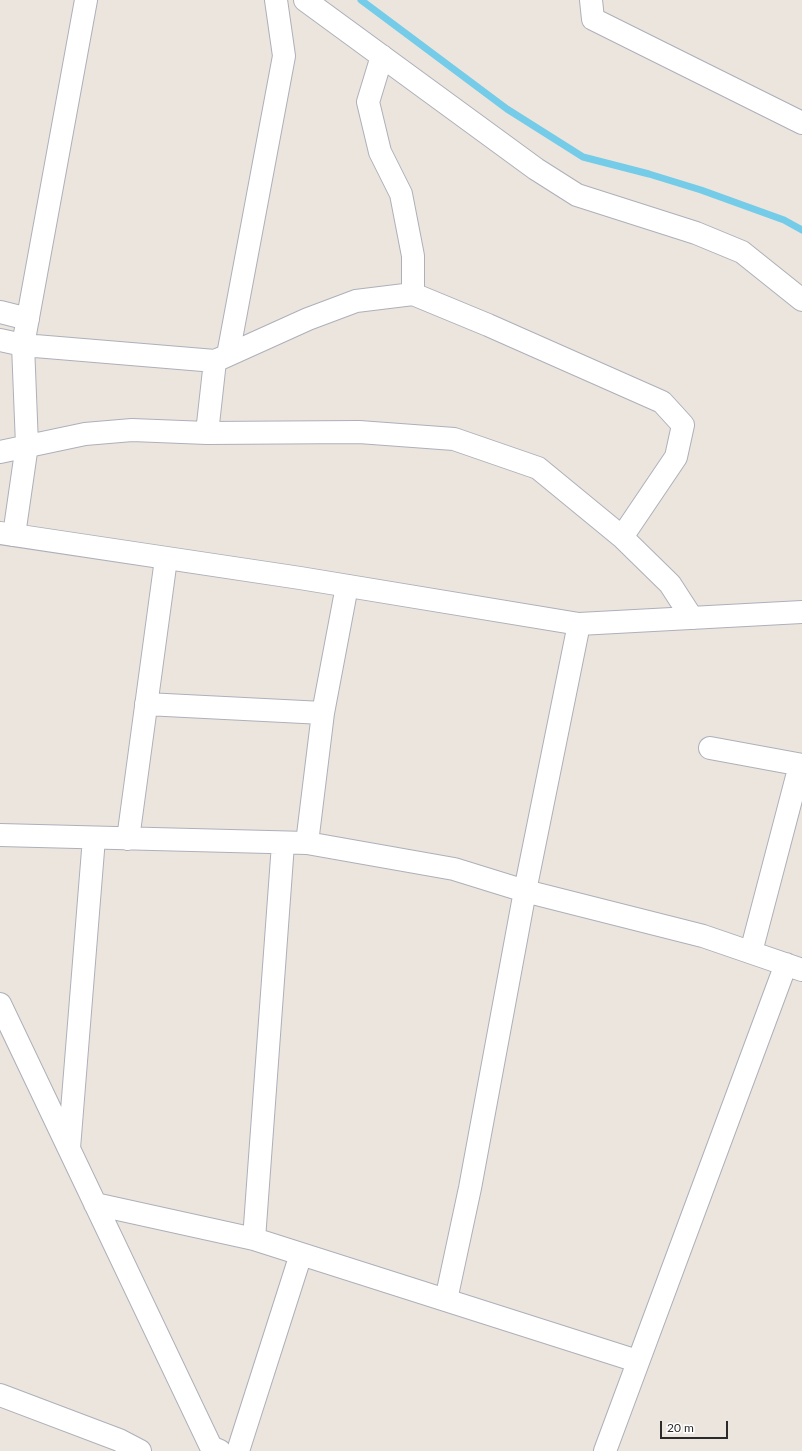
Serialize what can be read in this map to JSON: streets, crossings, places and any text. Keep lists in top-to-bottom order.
{
  "scale_bar": "20 m"
}
